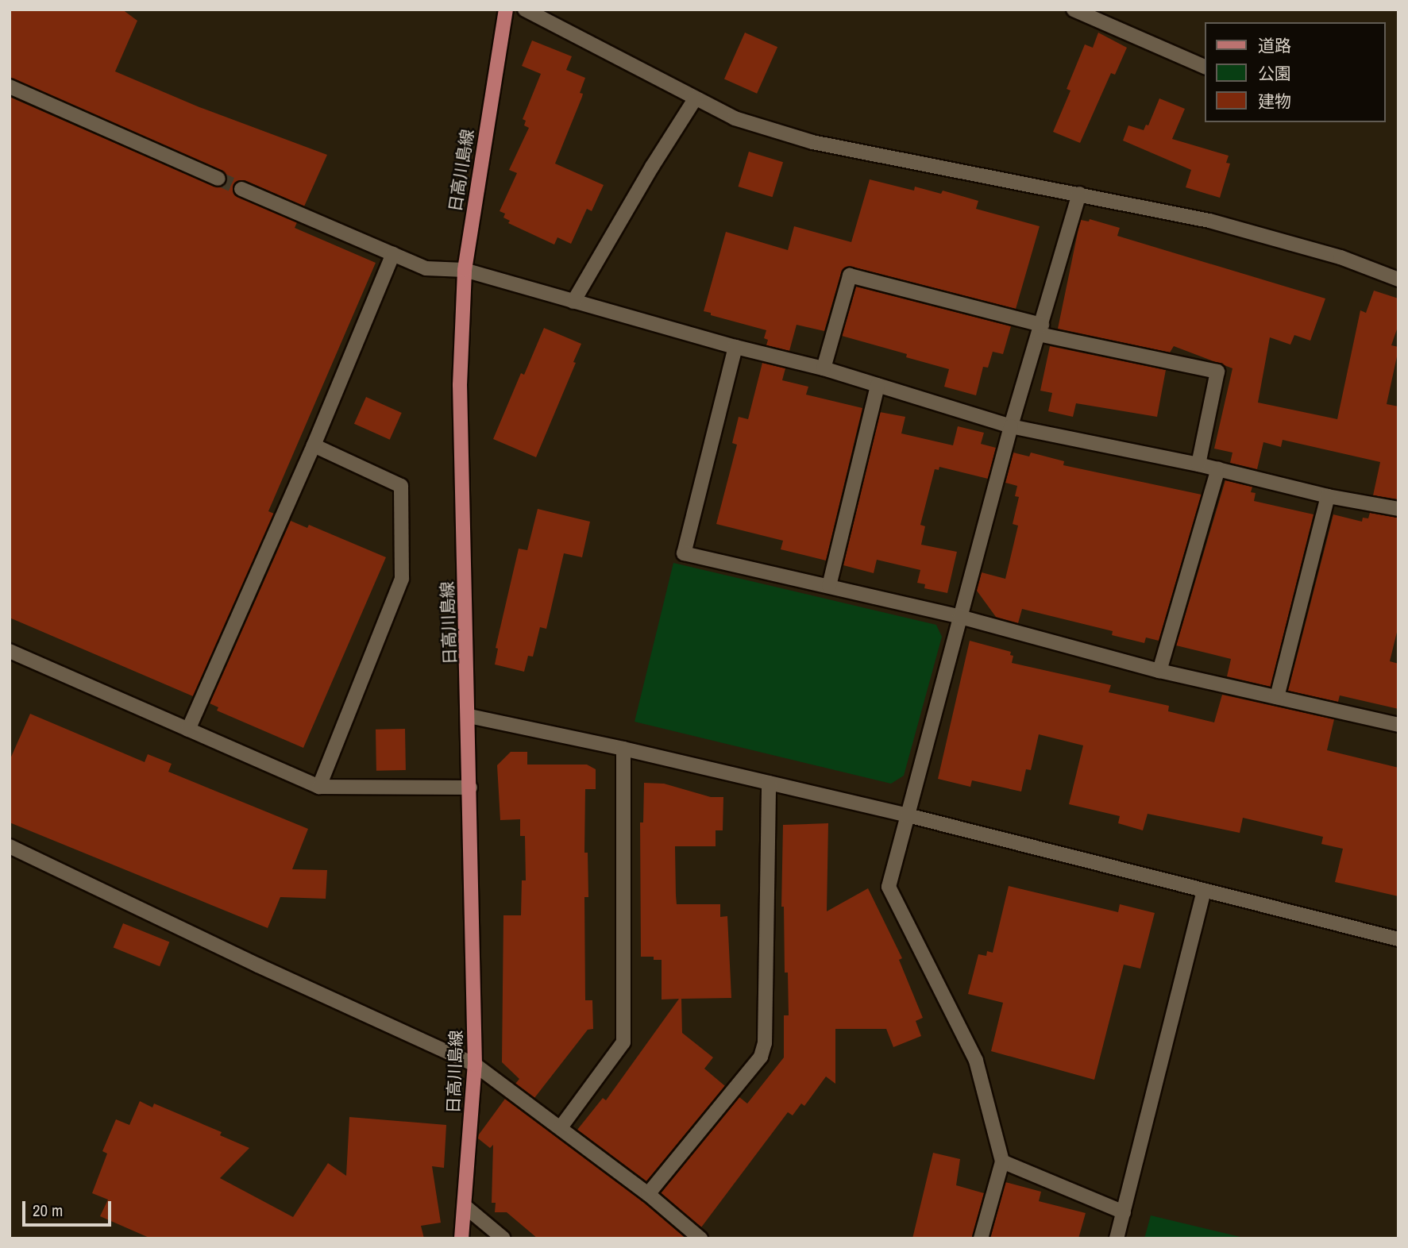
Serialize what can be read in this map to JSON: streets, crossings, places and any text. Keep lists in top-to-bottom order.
{
  "streets": {
    "main road": ["日高川島線"]
  },
  "legend": ["道路", "公園", "建物"],
  "scale_bar": "20 m"
}
